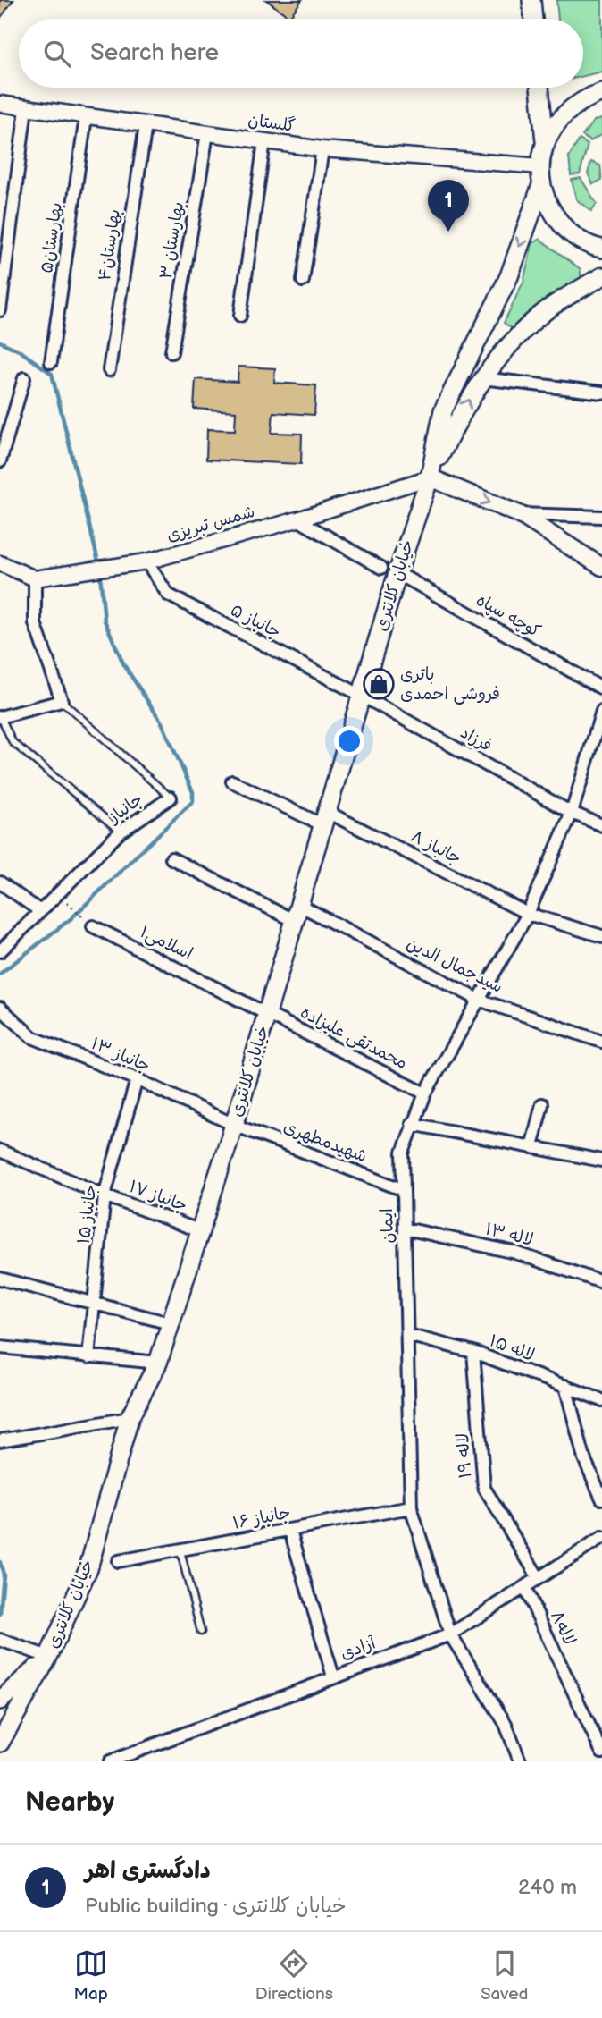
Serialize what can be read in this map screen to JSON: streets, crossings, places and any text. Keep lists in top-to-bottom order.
{
  "streets": {
    "main road": ["خیابان کلانتری"],
    "street": [
      "گلستان",
      "بهارستان۵",
      "بهارستان ۳",
      "بهارستان۴",
      "شمس تبریزی",
      "کوچه سپاه",
      "جانباز ۵",
      "فرزاد",
      "جانباز",
      "جانباز ۸",
      "اسلامی۱",
      "سیدجمال الدین",
      "محمدتقی علیزاده",
      "جانباز ۱۳",
      "شهیدمطهری",
      "جانباز ۱۷",
      "جانباز ۱۵",
      "ایمان",
      "لاله ۱۳",
      "لاله ۱۵",
      "لاله ۱۹",
      "جانباز ۱۶",
      "لاله۸",
      "آزادی"
    ]
  },
  "crossings": [
    ["گلستان", "بهارستان۵"],
    ["گلستان", "بهارستان ۳"],
    ["گلستان", "بهارستان۴"],
    ["شمس تبریزی", "خیابان کلانتری"],
    ["شمس تبریزی", "کوچه سپاه"],
    ["شمس تبریزی", "جانباز ۵"],
    ["خیابان کلانتری", "کوچه سپاه"],
    ["خیابان کلانتری", "جانباز ۵"],
    ["خیابان کلانتری", "فرزاد"],
    ["خیابان کلانتری", "جانباز ۸"],
    ["خیابان کلانتری", "اسلامی۱"],
    ["خیابان کلانتری", "سیدجمال الدین"],
    ["خیابان کلانتری", "محمدتقی علیزاده"],
    ["خیابان کلانتری", "جانباز ۱۳"],
    ["خیابان کلانتری", "شهیدمطهری"],
    ["خیابان کلانتری", "جانباز ۱۷"],
    ["جانباز ۵", "فرزاد"],
    ["فرزاد", "ایمان"],
    ["جانباز ۸", "ایمان"],
    ["اسلامی۱", "محمدتقی علیزاده"],
    ["سیدجمال الدین", "ایمان"],
    ["محمدتقی علیزاده", "ایمان"],
    ["جانباز ۱۳", "شهیدمطهری"],
    ["جانباز ۱۳", "جانباز ۱۵"],
    ["شهیدمطهری", "ایمان"],
    ["جانباز ۱۷", "جانباز ۱۵"],
    ["ایمان", "لاله ۱۳"],
    ["ایمان", "لاله ۱۵"],
    ["ایمان", "جانباز ۱۶"],
    ["ایمان", "آزادی"],
    ["لاله ۱۵", "لاله ۱۹"],
    ["لاله ۱۹", "آزادی"],
    ["لاله۸", "آزادی"]
  ],
  "places": {
    "shop": ["باتری فروشی احمدی"]
  },
  "page": {
    "search": "Search here",
    "pins": "1",
    "heading": "Nearby",
    "list": [
      {
        "mark": "1",
        "name": "دادگستری اهر",
        "note": "Public building · خیابان کلانتری",
        "value": "240 m"
      }
    ],
    "nav": ["Map", "Directions", "Saved"]
  }
}
